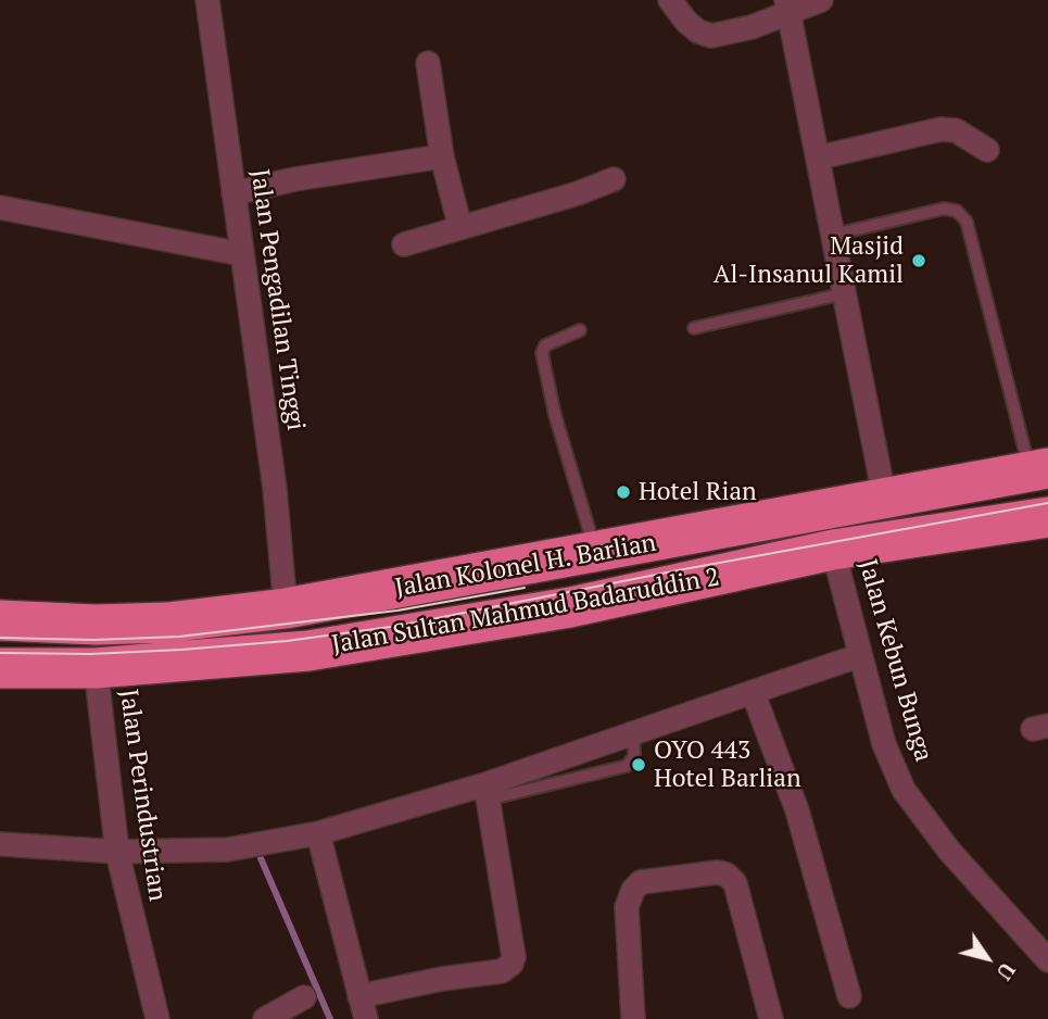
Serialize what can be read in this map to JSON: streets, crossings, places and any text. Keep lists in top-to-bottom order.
{
  "streets": {
    "highway": ["Jalan Kolonel H. Barlian", "Jalan Sultan Mahmud Badaruddin 2"],
    "street": ["Jalan Pengadilan Tinggi", "Jalan Kebun Bunga", "Jalan Perindustrian"]
  },
  "crossings": [
    ["Jalan Pengadilan Tinggi", "Jalan Kolonel H. Barlian"],
    ["Jalan Sultan Mahmud Badaruddin 2", "Jalan Kebun Bunga"],
    ["Jalan Sultan Mahmud Badaruddin 2", "Jalan Perindustrian"]
  ],
  "places": ["Masjid Al-Insanul Kamil", "Hotel Rian", "OYO 443 Hotel Barlian"],
  "north": "bottom right"
}
